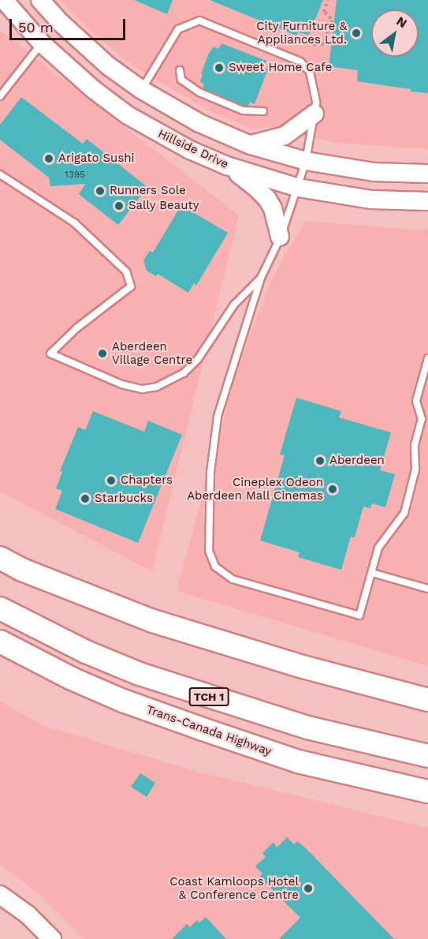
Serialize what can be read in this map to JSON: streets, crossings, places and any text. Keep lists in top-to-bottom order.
{
  "streets": {
    "highway": ["TCH 1", "Trans-Canada Highway"],
    "main road": ["Hillside Drive"]
  },
  "places": [
    "City Furniture & Appliances Ltd.",
    "Sweet Home Cafe",
    "Arigato Sushi",
    "Runners Sole",
    "Sally Beauty",
    "Aberdeen Village Centre",
    "Aberdeen",
    "Chapters",
    "Cineplex Odeon Aberdeen Mall Cinemas",
    "Starbucks",
    "Coast Kamloops Hotel & Conference Centre"
  ],
  "house_numbers": ["1395"],
  "scale_bar": "50 m",
  "north": "top right"
}
